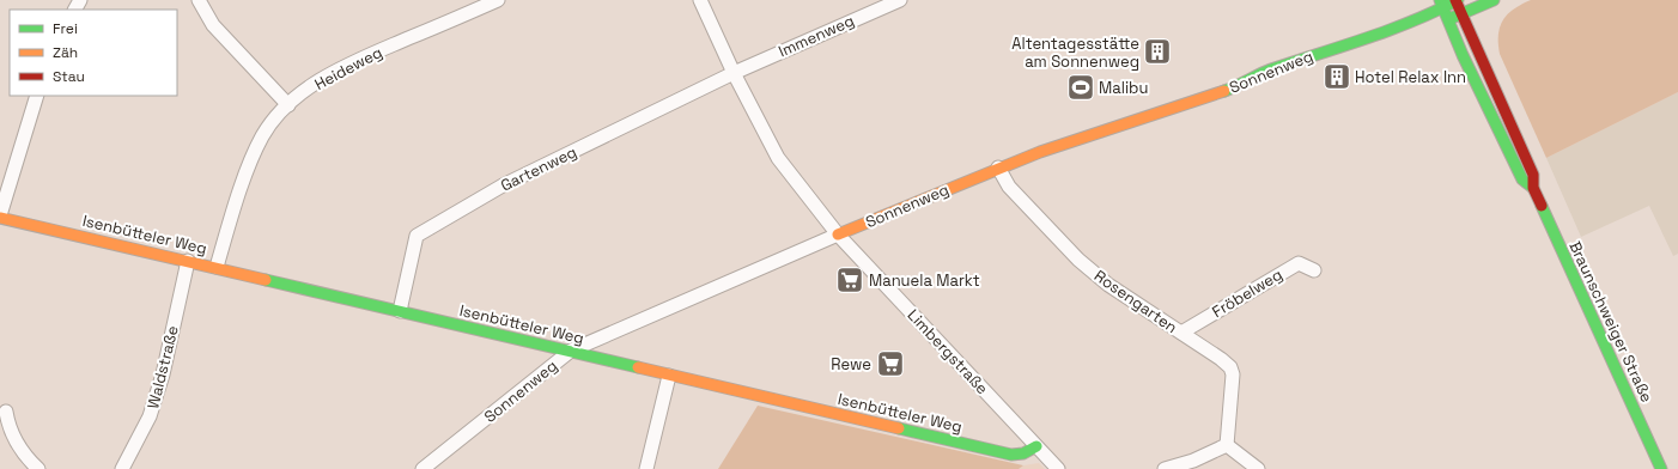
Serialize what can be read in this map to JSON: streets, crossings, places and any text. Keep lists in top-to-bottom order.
{
  "streets": {
    "street": [
      "Immenweg",
      "Heideweg",
      "Sonnenweg",
      "Gartenweg",
      "Isenbütteler Weg",
      "Fröbelweg",
      "Rosengarten",
      "Braunschweiger Straße",
      "Limbergstraße",
      "Waldstraße"
    ]
  },
  "crossings": [
    ["Immenweg", "Gartenweg"],
    ["Immenweg", "Limbergstraße"],
    ["Heideweg", "Isenbütteler Weg"],
    ["Sonnenweg", "Isenbütteler Weg"],
    ["Sonnenweg", "Rosengarten"],
    ["Sonnenweg", "Braunschweiger Straße"],
    ["Sonnenweg", "Limbergstraße"],
    ["Gartenweg", "Isenbütteler Weg"],
    ["Gartenweg", "Limbergstraße"],
    ["Isenbütteler Weg", "Limbergstraße"],
    ["Isenbütteler Weg", "Waldstraße"],
    ["Fröbelweg", "Rosengarten"]
  ],
  "places": {
    "building": ["Altentagesstätte am Sonnenweg", "Hotel Relax Inn"],
    "sports": ["Malibu"],
    "supermarket": ["Manuela Markt", "Rewe"]
  },
  "legend": ["Frei", "Zäh", "Stau"]
}
